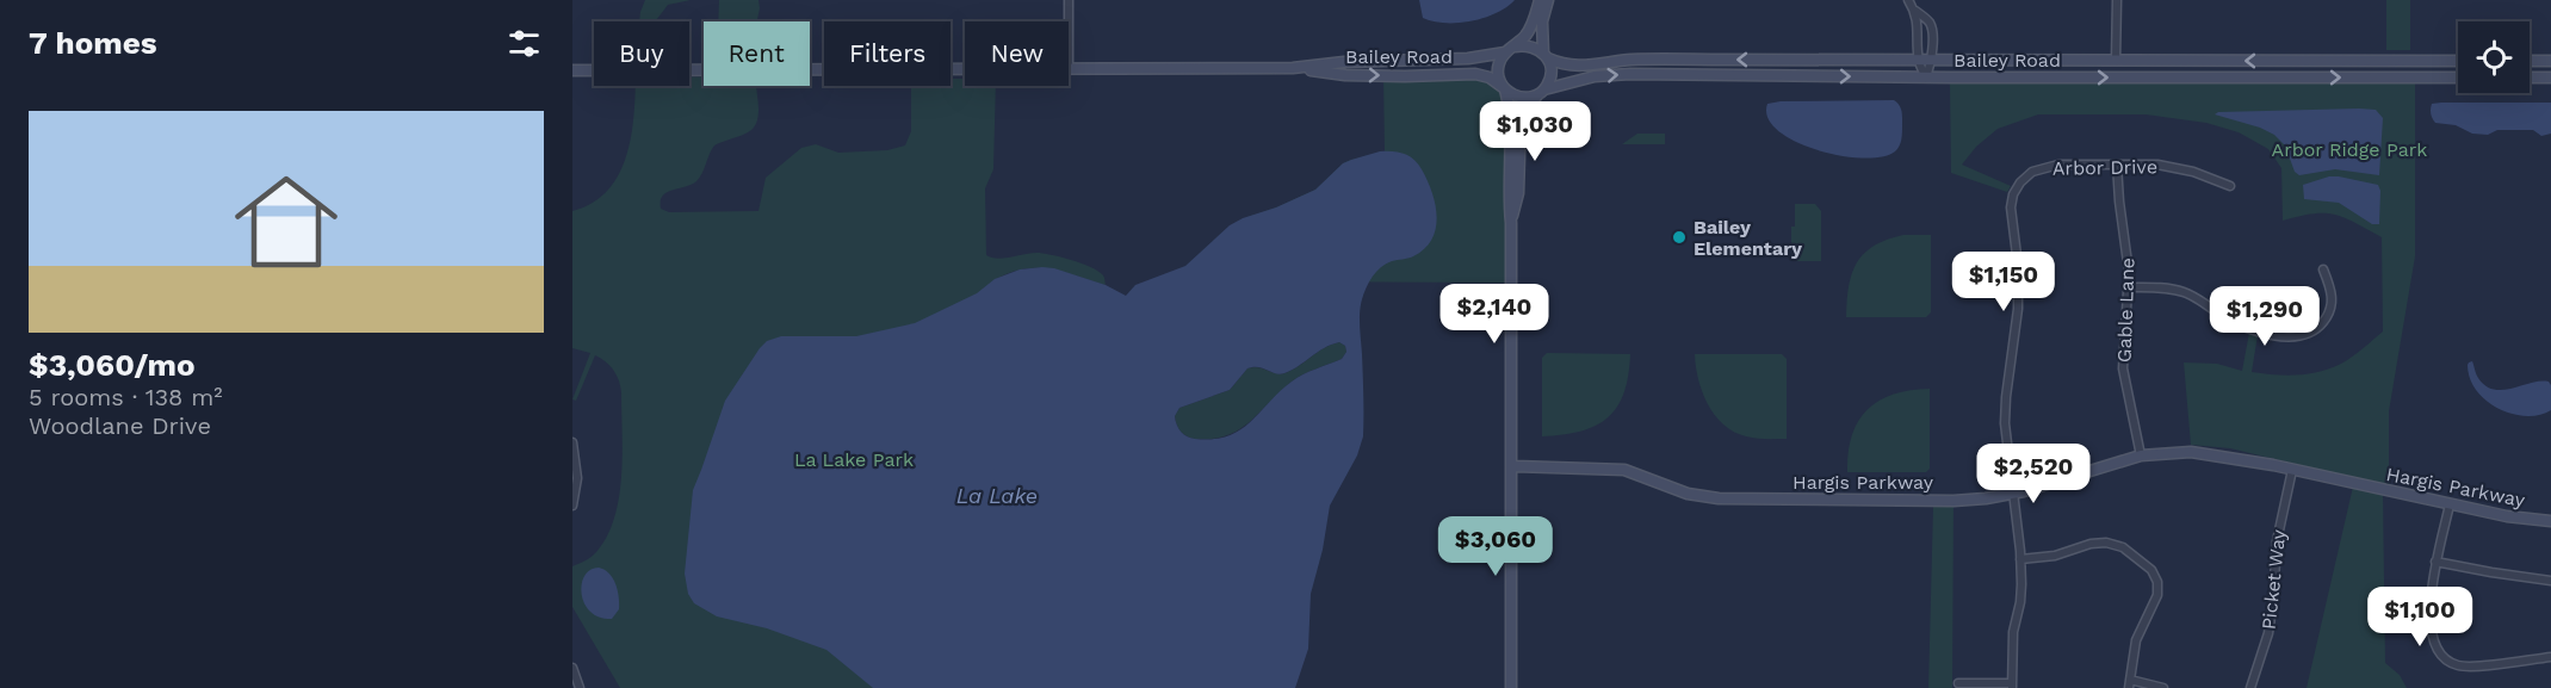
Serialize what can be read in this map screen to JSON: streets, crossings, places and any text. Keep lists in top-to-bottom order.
{
  "streets": {
    "main road": ["Bailey Road", "Hargis Parkway"],
    "street": ["Arbor Drive", "Gable Lane", "Picket Way"]
  },
  "crossings": [
    ["Arbor Drive", "Gable Lane"],
    ["Arbor Drive", "Hargis Parkway"],
    ["Gable Lane", "Hargis Parkway"],
    ["Hargis Parkway", "Picket Way"]
  ],
  "water": ["La Lake"],
  "parks": ["Arbor Ridge Park", "La Lake Park"],
  "places": ["Bailey Elementary"],
  "page": {
    "heading": "7 homes",
    "chip": [
      "Buy",
      "Rent",
      "Filters",
      "New"
    ],
    "list": [
      {
        "name": "$3,060/mo",
        "note": "5 rooms · 138 m² · Woodlane Drive"
      }
    ],
    "price": [
      "$1,030",
      "$1,150",
      "$2,140",
      "$1,290",
      "$2,520",
      "$3,060",
      "$1,100"
    ]
  }
}
